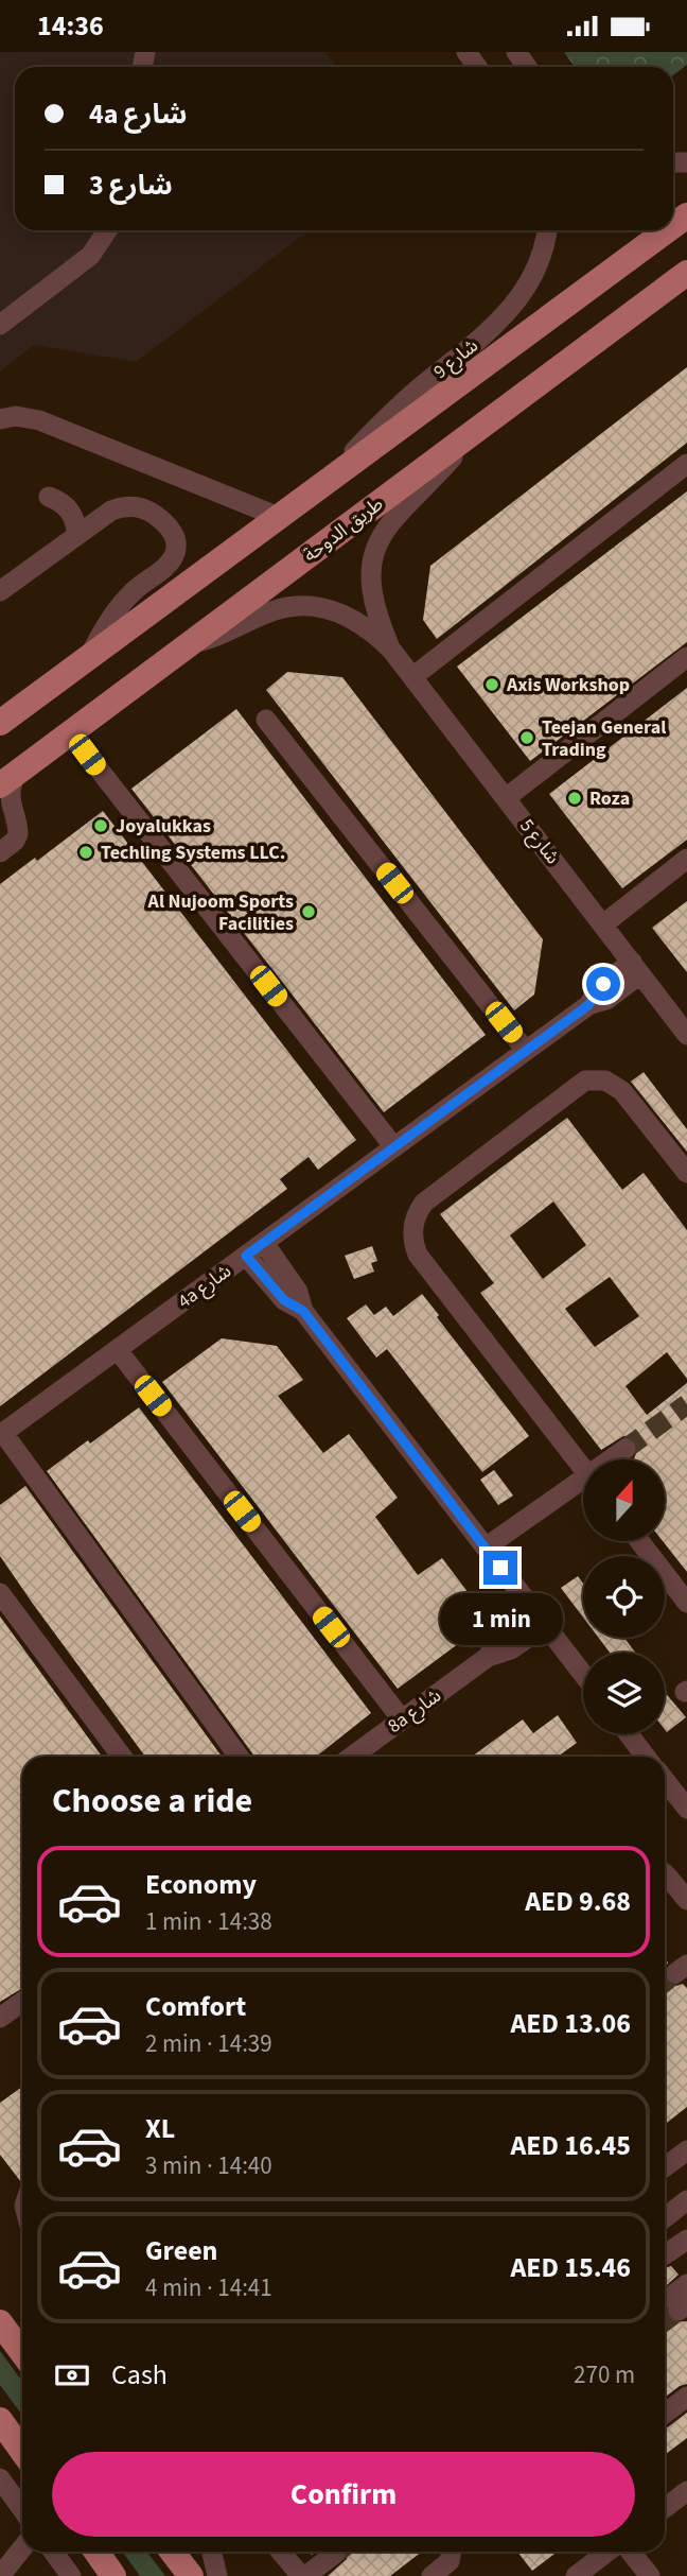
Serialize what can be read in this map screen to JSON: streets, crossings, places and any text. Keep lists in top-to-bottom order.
{
  "streets": {
    "main road": ["طريق الدوحة"],
    "street": [
      "شارع 9",
      "شارع 5",
      "4a شارع",
      "8a شارع"
    ]
  },
  "crossings": [
    ["طريق الدوحة", "شارع 5"],
    ["شارع 5", "4a شارع"]
  ],
  "places": [
    "Axis Workshop",
    "Teejan General Trading",
    "Roza",
    "Joyalukkas",
    "Techling Systems LLC.",
    "Al Nujoom Sports Facilities"
  ],
  "north": "top",
  "page": {
    "status": "14:36",
    "banner": ["4a شارع", "شارع 3"],
    "bubble": "1 min",
    "heading": "Choose a ride",
    "list": [
      {
        "name": "Economy",
        "note": "1 min · 14:38",
        "value": "AED 9.68"
      },
      {
        "name": "Comfort",
        "note": "2 min · 14:39",
        "value": "AED 13.06"
      },
      {
        "name": "XL",
        "note": "3 min · 14:40",
        "value": "AED 16.45"
      },
      {
        "name": "Green",
        "note": "4 min · 14:41",
        "value": "AED 15.46"
      }
    ],
    "pay": ["Cash", "270 m"],
    "buttons": "Confirm"
  }
}
